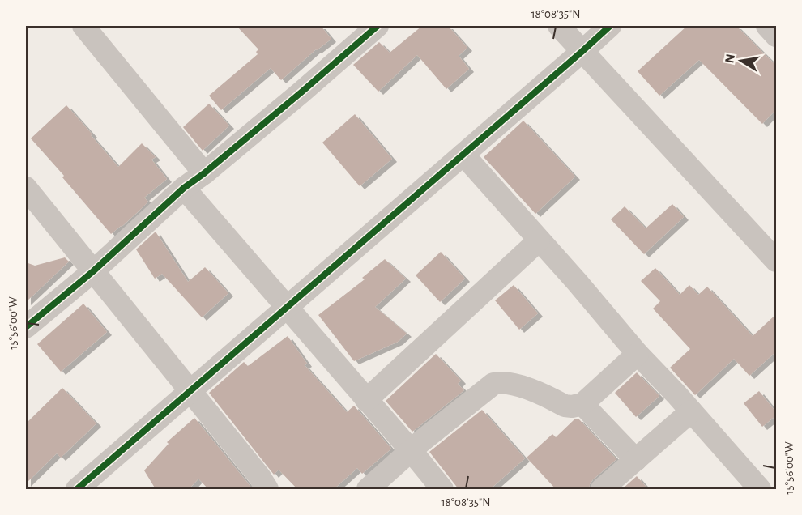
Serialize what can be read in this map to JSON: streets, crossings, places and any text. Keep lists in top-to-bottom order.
{
  "north": "left",
  "coordinates": ["18°08'35\"N", "15°56'00\"W"]
}
